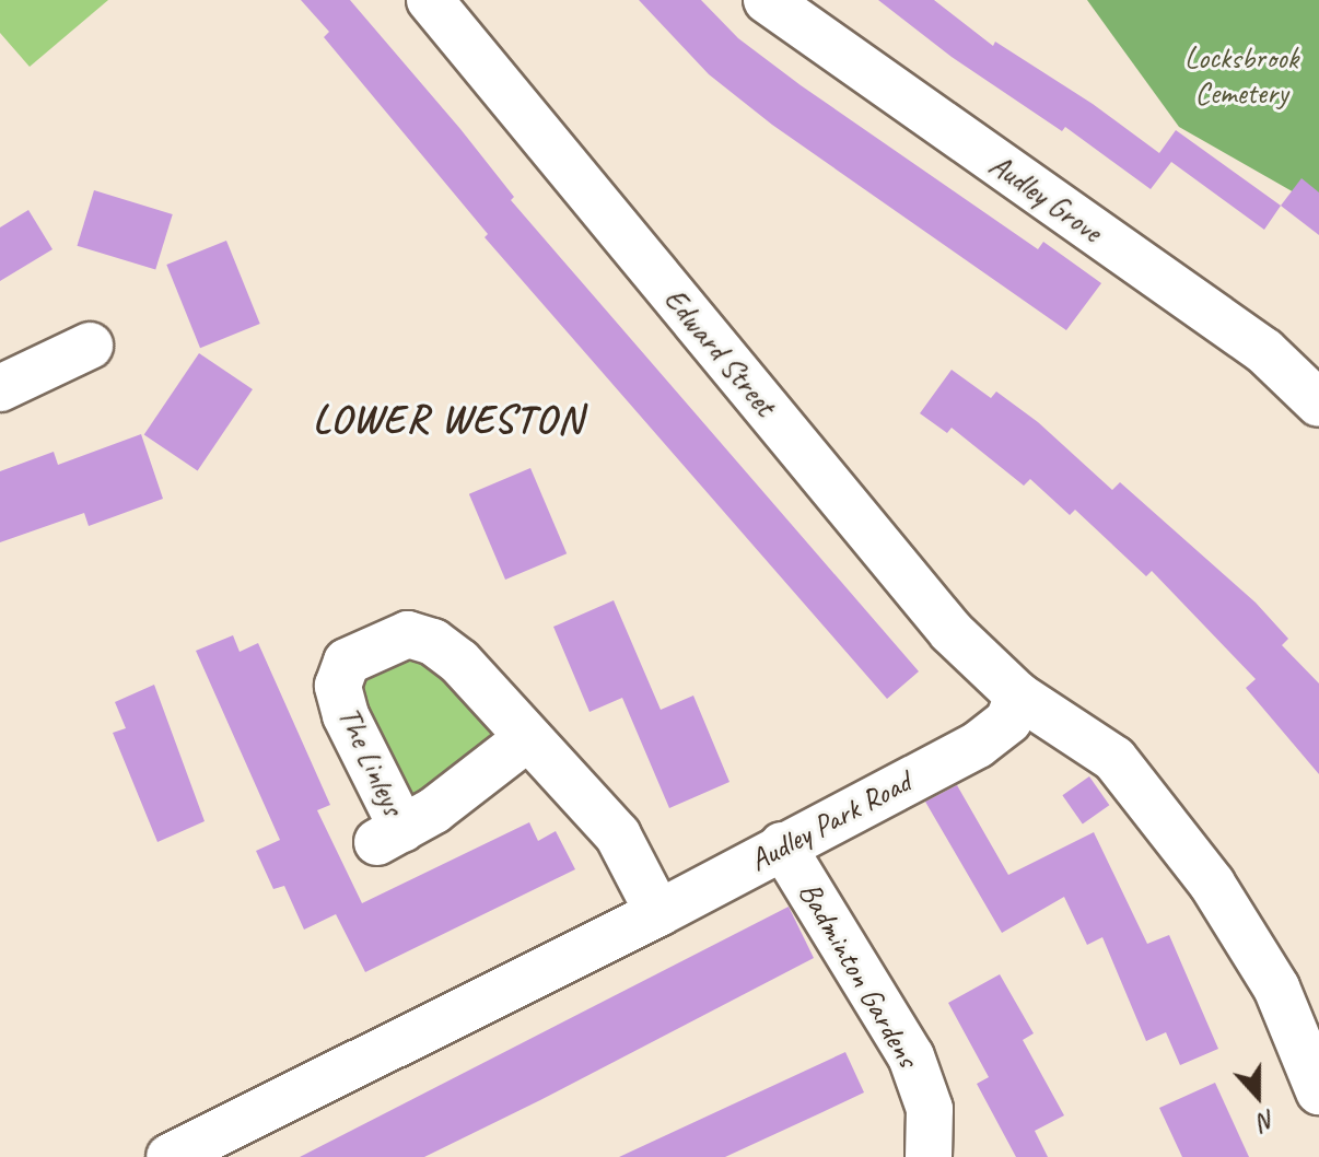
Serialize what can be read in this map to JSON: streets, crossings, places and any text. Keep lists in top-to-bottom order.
{
  "streets": {
    "street": [
      "Audley Grove",
      "Edward Street",
      "The Linleys",
      "Audley Park Road",
      "Badminton Gardens"
    ]
  },
  "crossings": [
    ["Edward Street", "Audley Park Road"],
    ["The Linleys", "Audley Park Road"],
    ["Audley Park Road", "Badminton Gardens"]
  ],
  "districts": ["LOWER WESTON"],
  "parks": ["Locksbrook Cemetery"],
  "north": "bottom"
}
